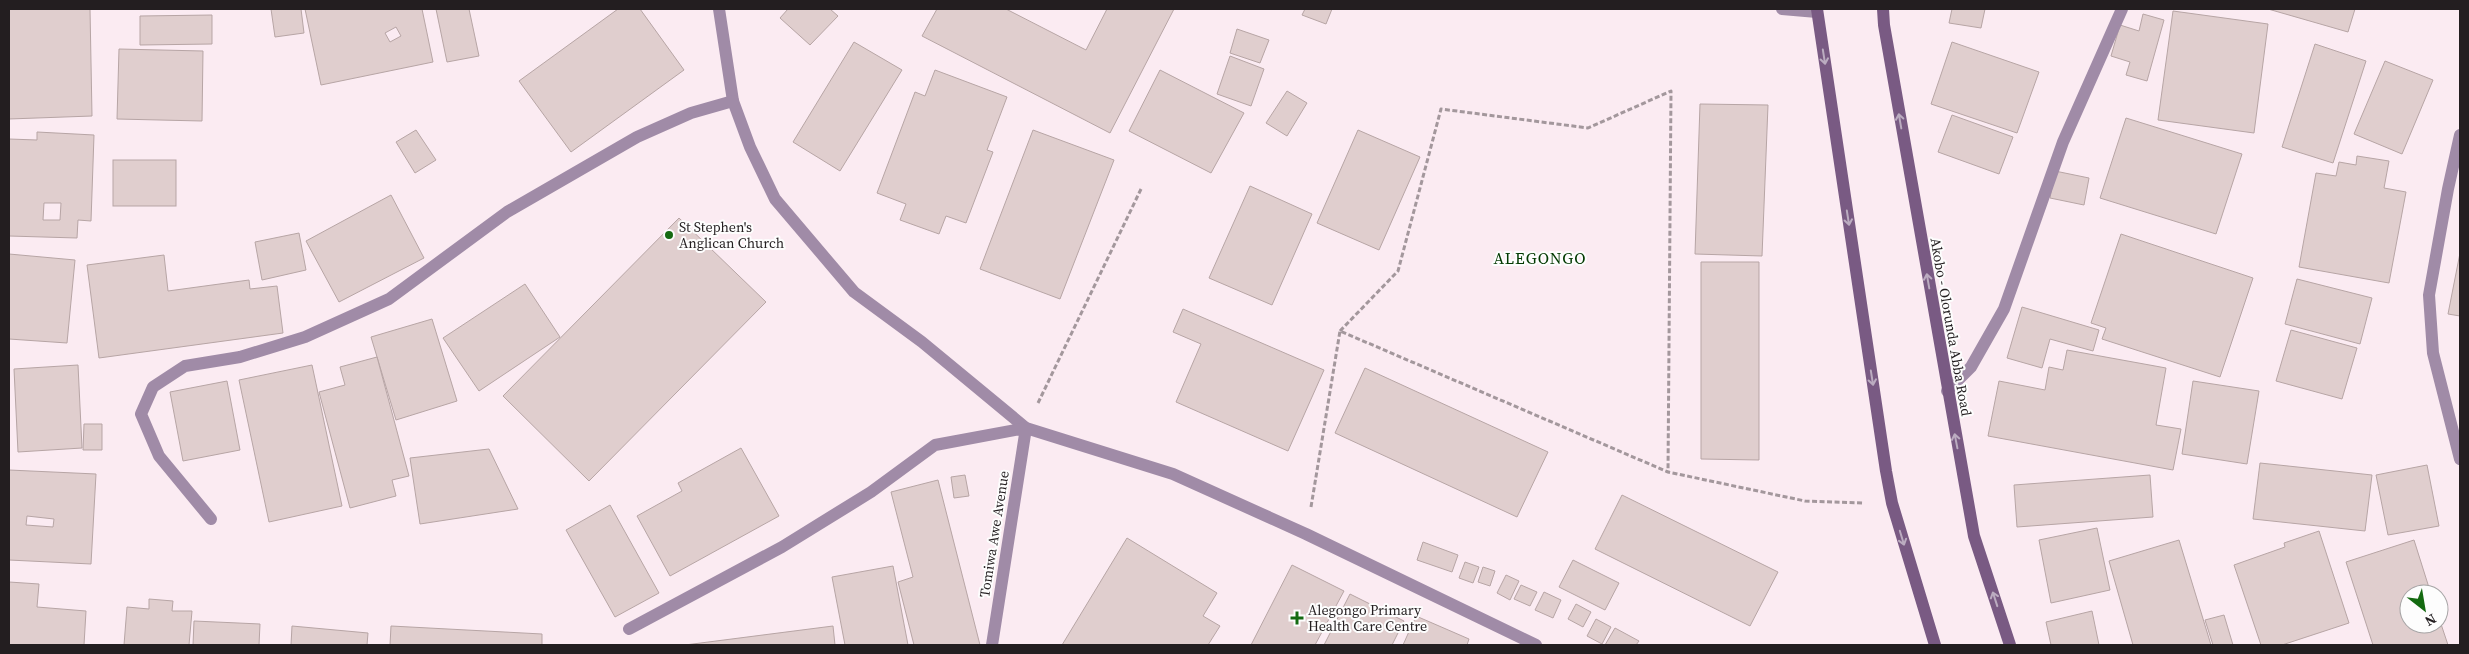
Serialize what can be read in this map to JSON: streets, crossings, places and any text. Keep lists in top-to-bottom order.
{
  "streets": {
    "main road": ["Akobo - Olorunda Abba Road"],
    "street": ["Tomiwa Awe Avenue"]
  },
  "districts": ["ALEGONGO"],
  "places": {
    "other": ["St Stephen's Anglican Church"],
    "health": ["Alegongo Primary Health Care Centre"]
  },
  "north": "bottom right"
}
